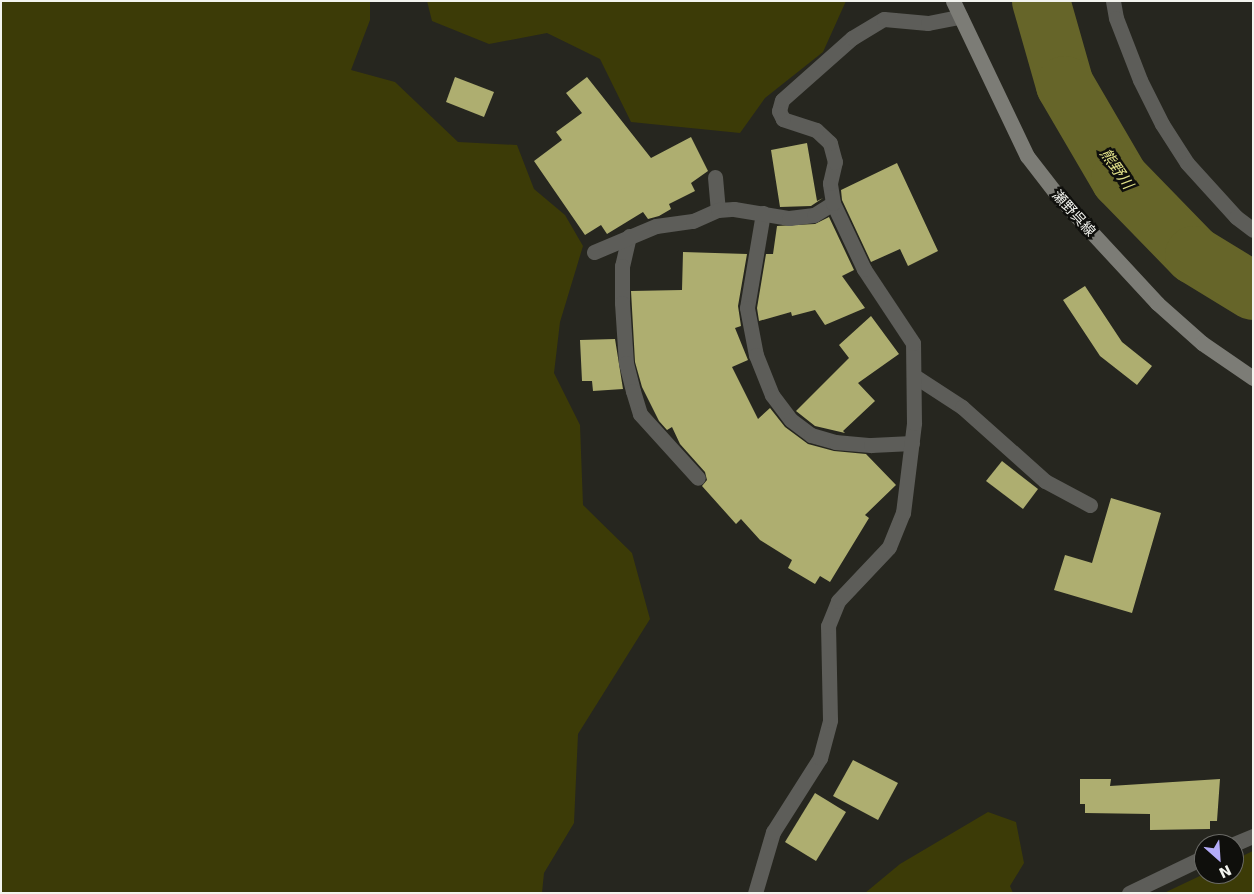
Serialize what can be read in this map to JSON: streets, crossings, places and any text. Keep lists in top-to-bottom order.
{
  "streets": {
    "main road": ["瀬野呉線"]
  },
  "water": ["熊野川"],
  "north": "bottom right"
}
